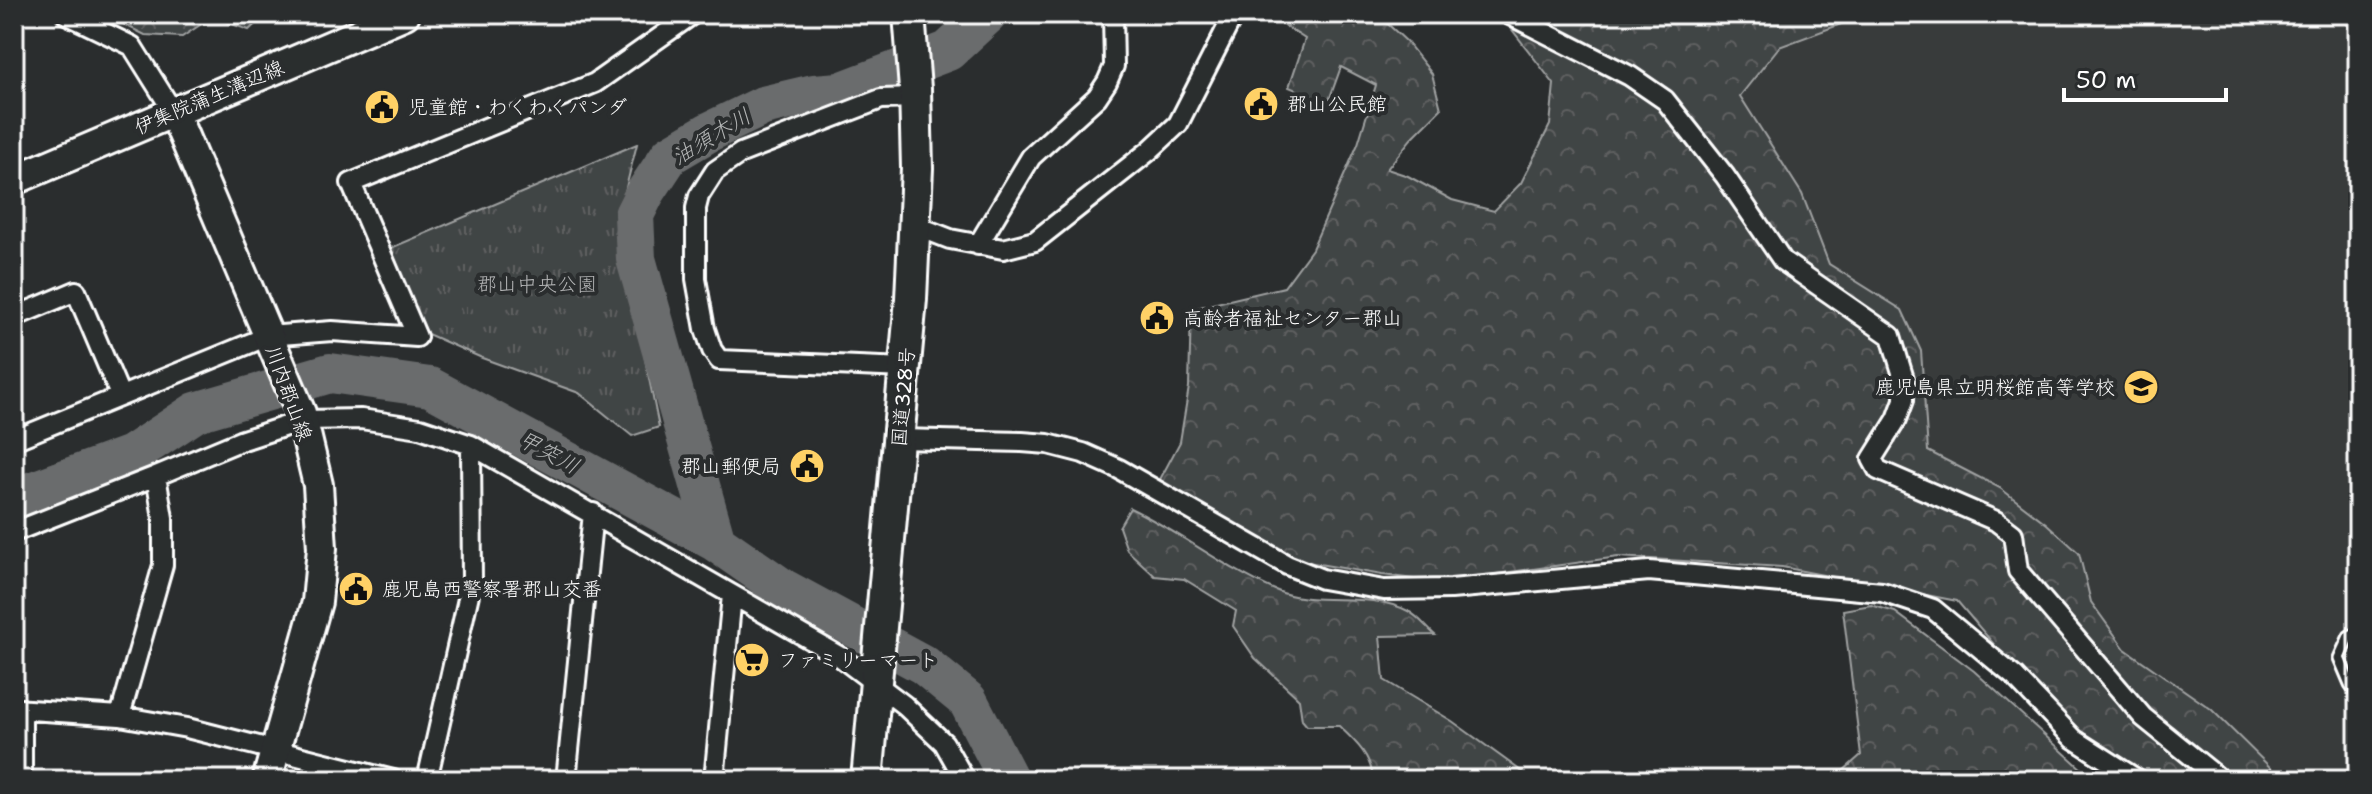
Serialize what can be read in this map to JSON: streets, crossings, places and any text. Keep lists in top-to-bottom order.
{
  "streets": {
    "highway": ["国道328号"],
    "main road": ["伊集院蒲生溝辺線", "川内郡山線"]
  },
  "crossings": [
    ["伊集院蒲生溝辺線", "川内郡山線"]
  ],
  "water": ["油須木川", "甲突川"],
  "parks": ["郡山中央公園"],
  "places": {
    "public building": [
      "郡山公民館",
      "児童館・わくわくパンダ",
      "高齢者福祉センター郡山",
      "郡山郵便局",
      "鹿児島西警察署郡山交番"
    ],
    "school or university": ["鹿児島県立明桜館高等学校"],
    "supermarket": ["ファミリーマート"]
  },
  "scale_bar": "50 m"
}
